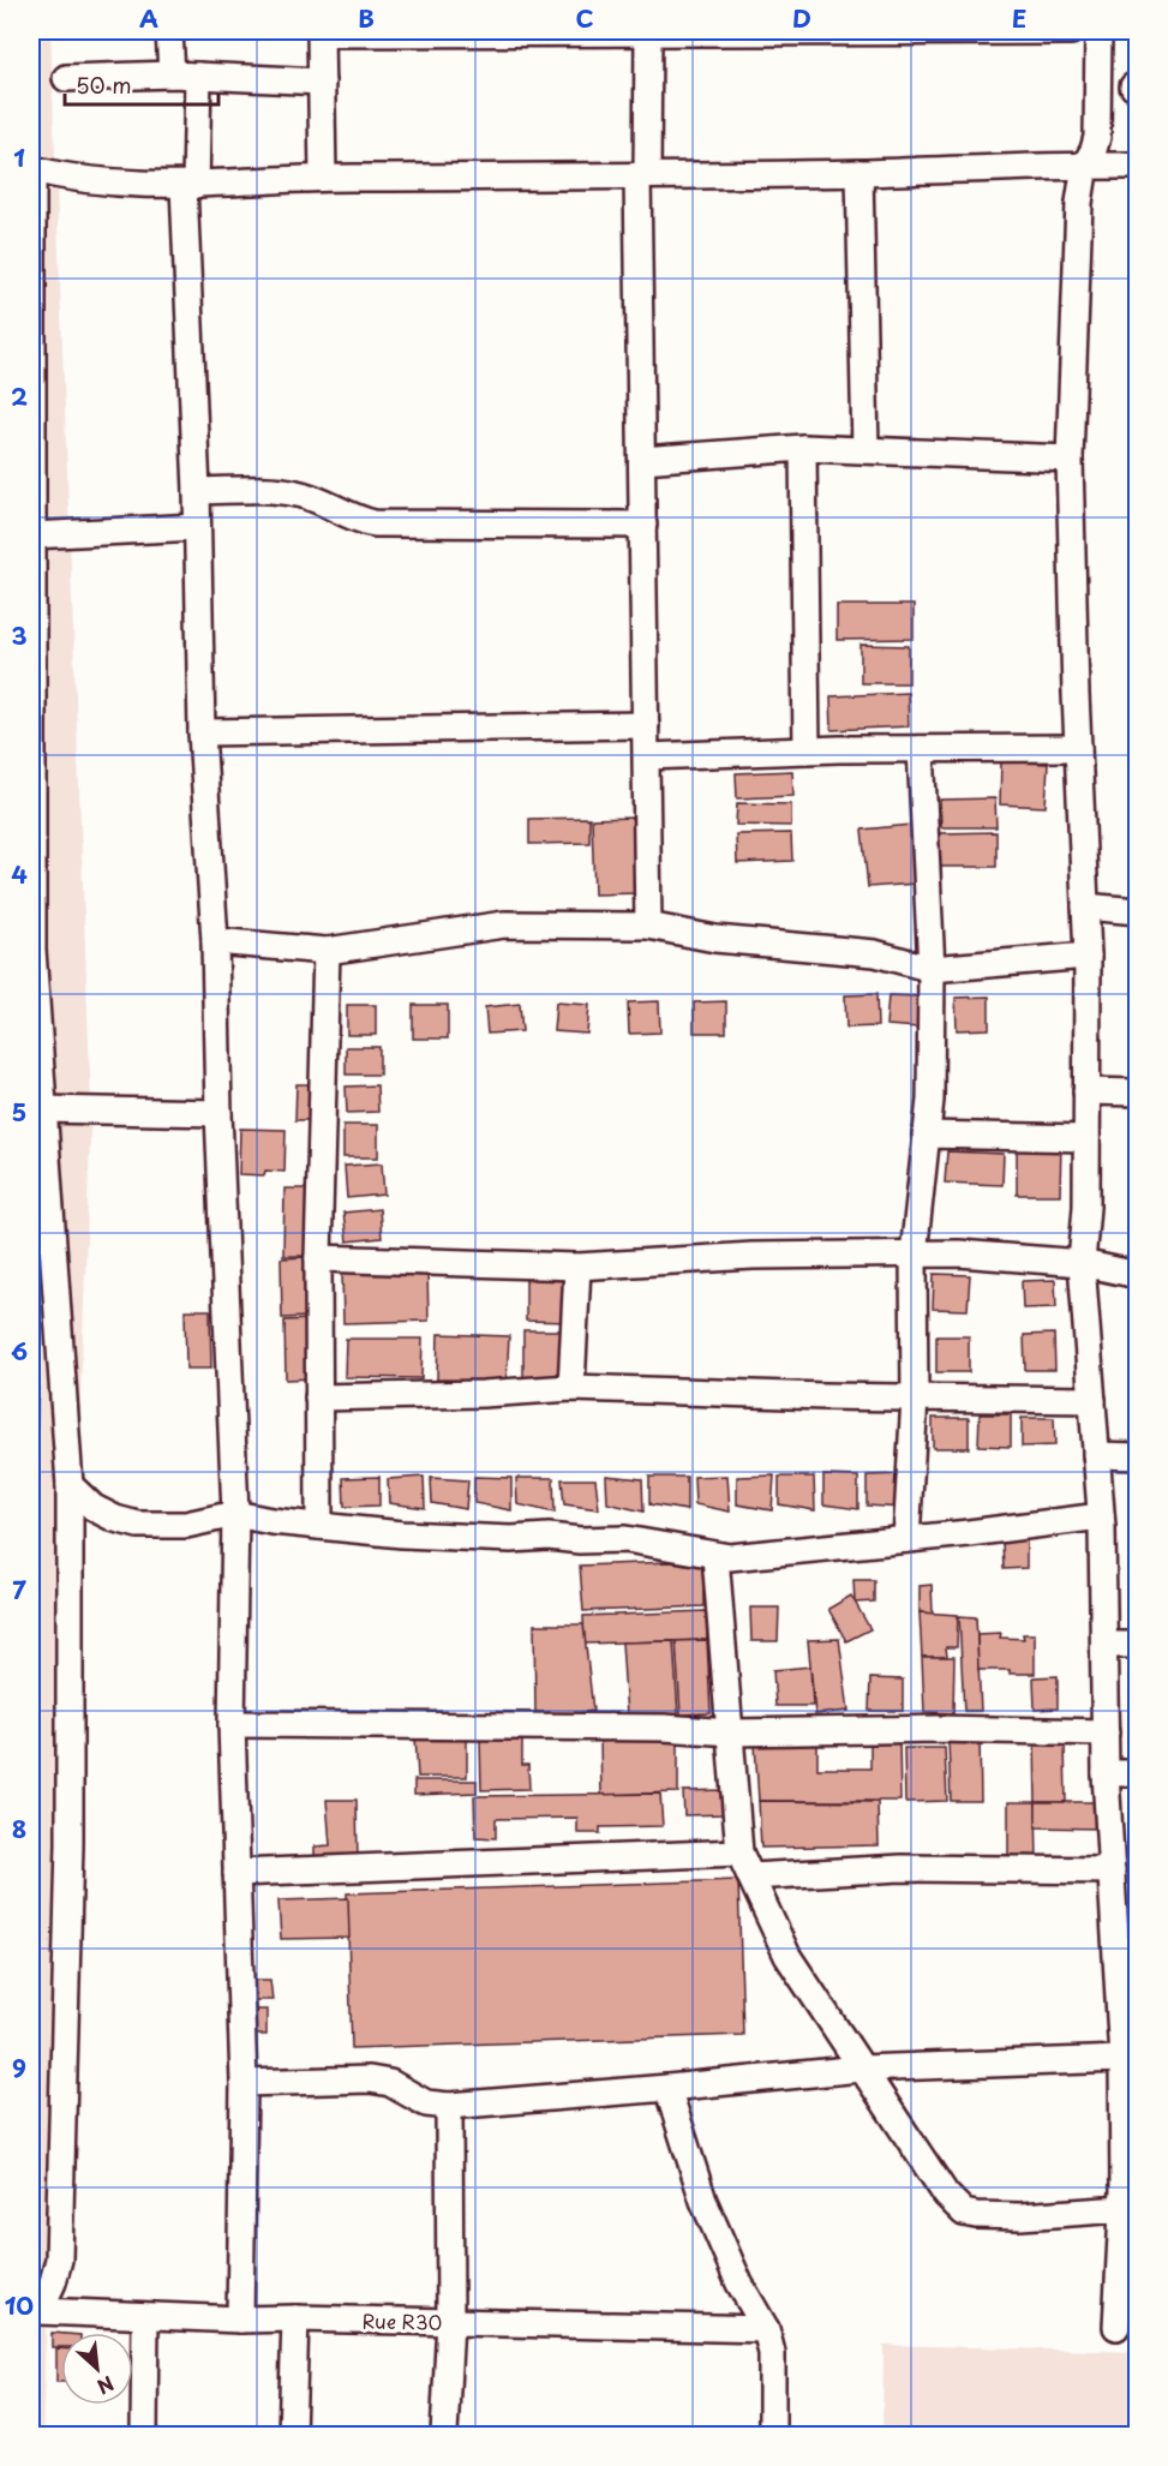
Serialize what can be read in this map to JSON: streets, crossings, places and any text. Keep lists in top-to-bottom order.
{
  "streets": {
    "street": ["Rue R30"]
  },
  "scale_bar": "50 m",
  "north": "bottom right",
  "grid": {
    "columns": [
      "A",
      "B",
      "C",
      "D",
      "E"
    ],
    "rows": [
      "1",
      "2",
      "3",
      "4",
      "5",
      "6",
      "7",
      "8",
      "9",
      "10"
    ]
  }
}
